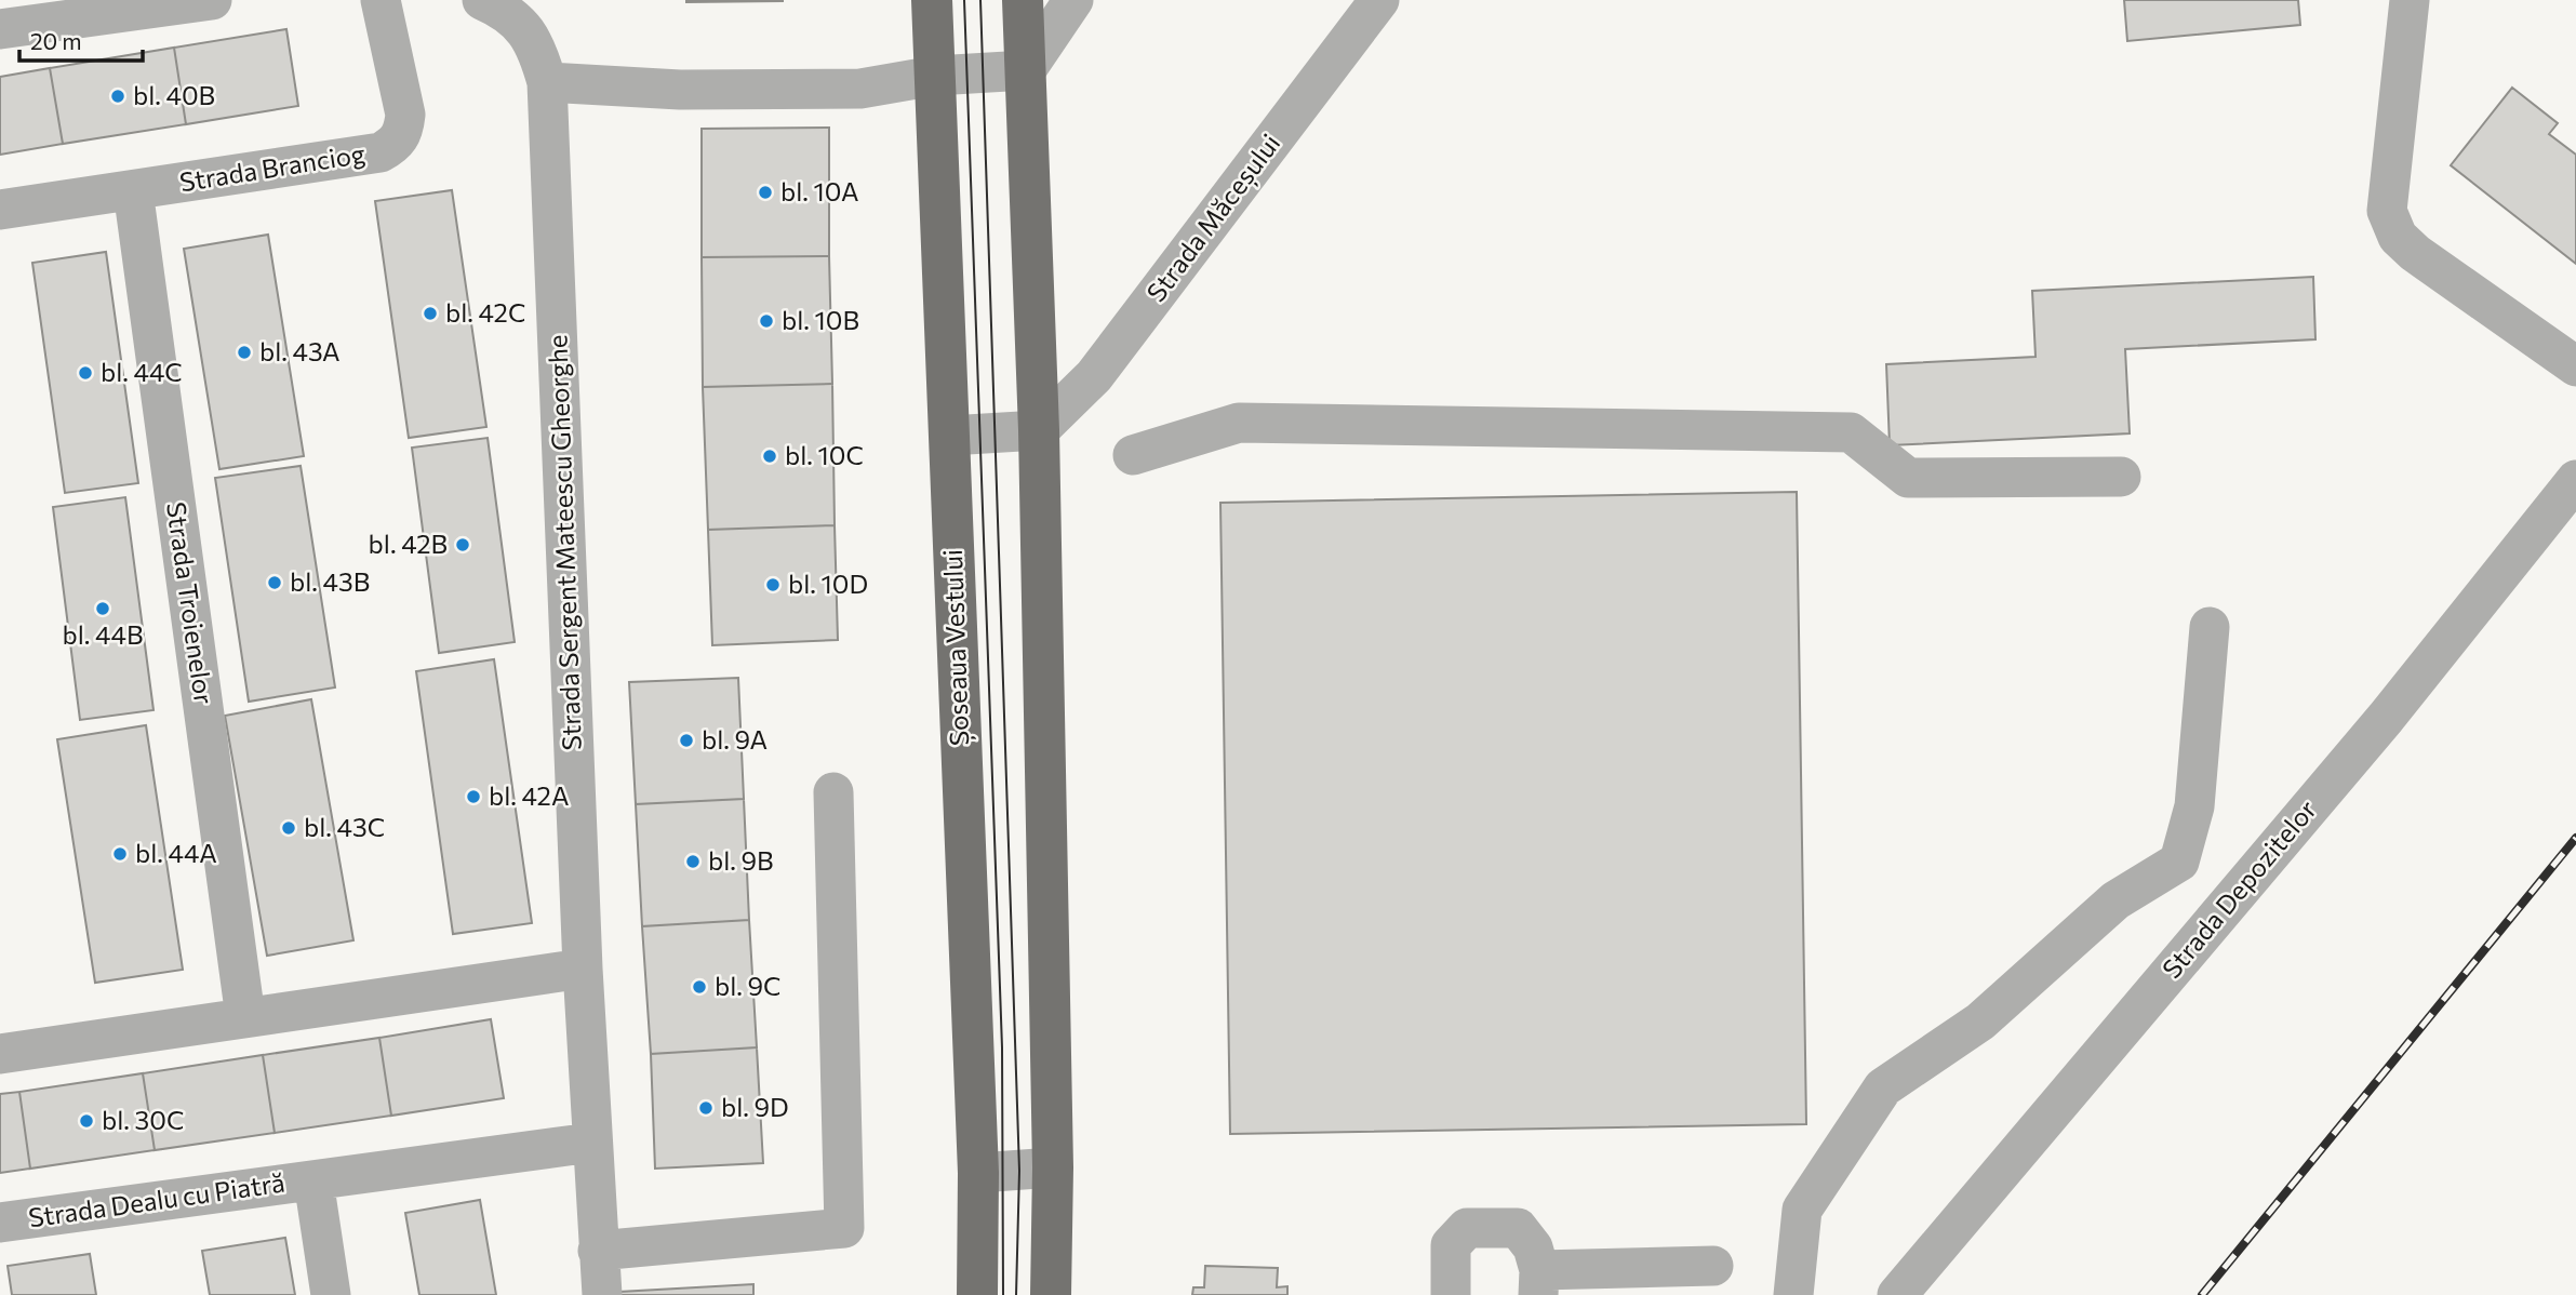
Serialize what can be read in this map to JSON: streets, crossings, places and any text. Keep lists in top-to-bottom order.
{
  "streets": {
    "main road": ["Șoseaua Vestului"],
    "street": [
      "Strada Branciog",
      "Strada Măceșului",
      "Strada Sergent Mateescu Gheorghe",
      "Strada Troienelor",
      "Strada Depozitelor",
      "Strada Dealu cu Piatră"
    ]
  },
  "crossings": [
    ["Strada Branciog", "Strada Troienelor"],
    ["Strada Sergent Mateescu Gheorghe", "Strada Dealu cu Piatră"]
  ],
  "places": [
    "bl. 40B",
    "bl. 10A",
    "bl. 42C",
    "bl. 10B",
    "bl. 43A",
    "bl. 44C",
    "bl. 10C",
    "bl. 42B",
    "bl. 43B",
    "bl. 10D",
    "bl. 44B",
    "bl. 9A",
    "bl. 42A",
    "bl. 43C",
    "bl. 44A",
    "bl. 9B",
    "bl. 9C",
    "bl. 9D",
    "bl. 30C"
  ],
  "scale_bar": "20 m"
}
